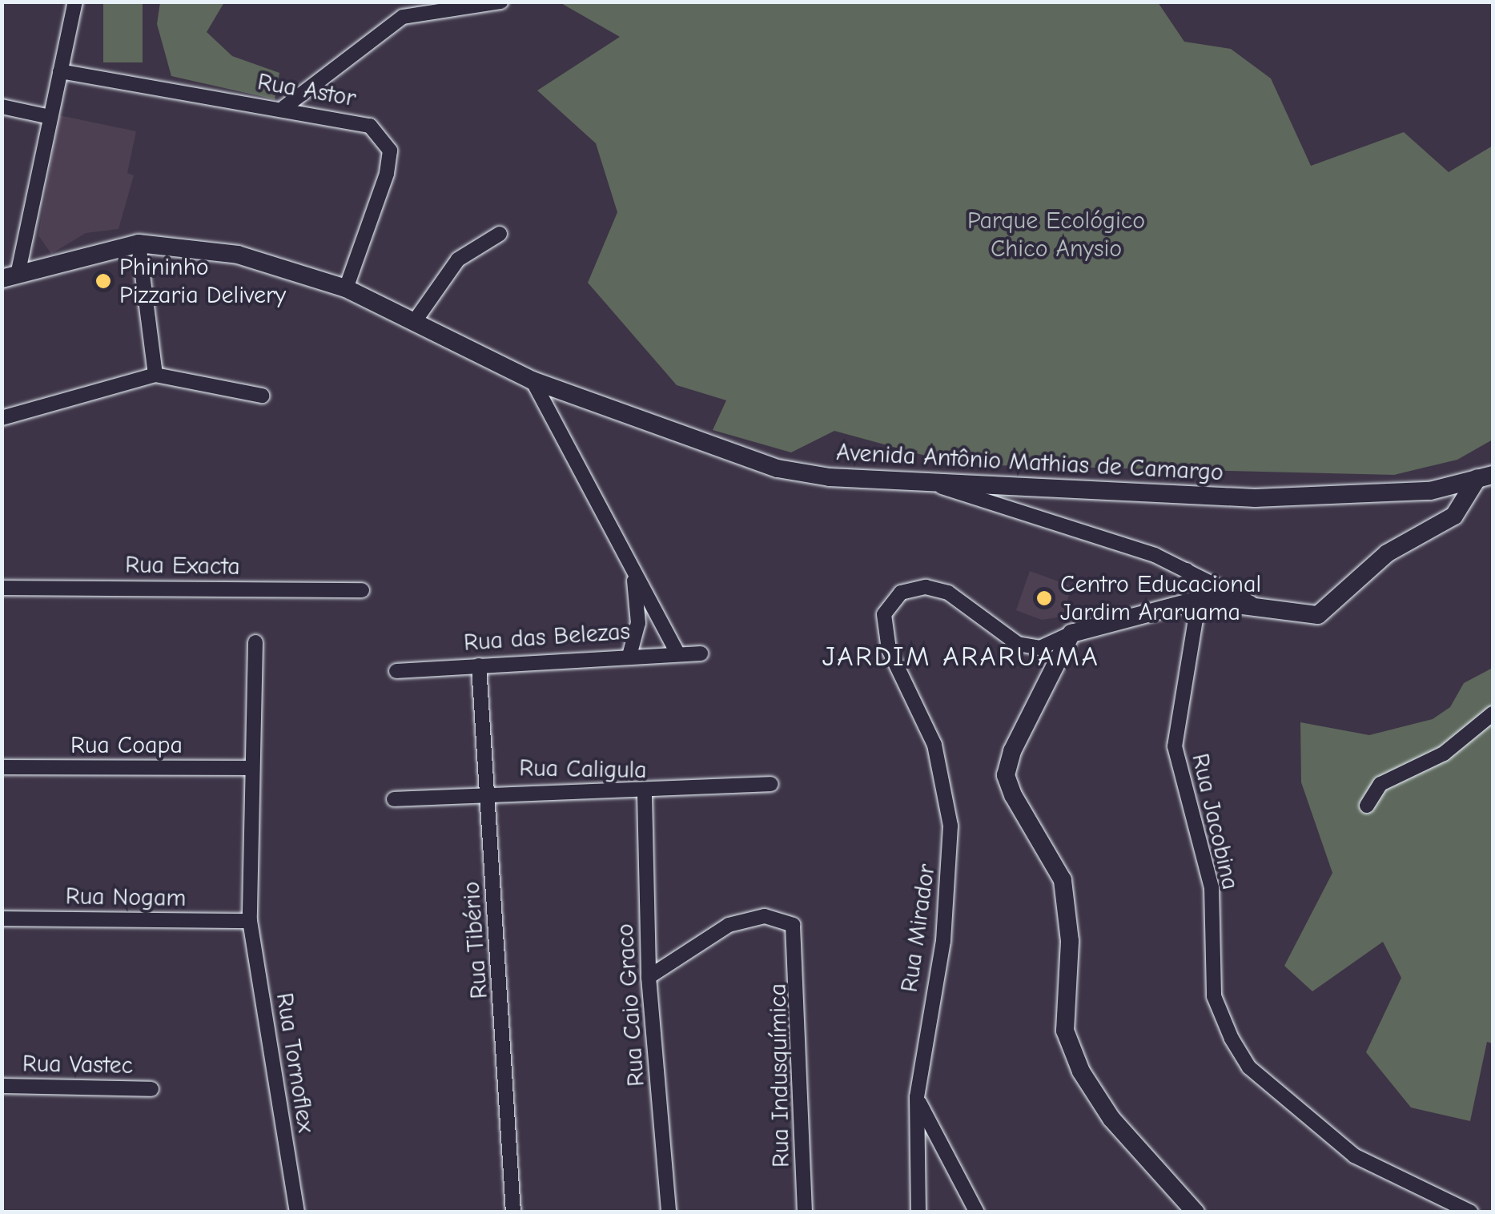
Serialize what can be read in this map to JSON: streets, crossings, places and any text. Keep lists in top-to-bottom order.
{
  "streets": {
    "street": [
      "Rua Astor",
      "Avenida Antônio Mathias de Camargo",
      "Rua Exacta",
      "Rua das Belezas",
      "Rua Coapa",
      "Rua Caligula",
      "Rua Jacobina",
      "Rua Nogam",
      "Rua Mirador",
      "Rua Tibério",
      "Rua Caio Graco",
      "Rua Tornoflex",
      "Rua Vastec",
      "Rua Indusquímica"
    ]
  },
  "crossings": [
    ["Rua Astor", "Avenida Antônio Mathias de Camargo"],
    ["Rua das Belezas", "Rua Tibério"],
    ["Rua Caligula", "Rua Tibério"],
    ["Rua Caligula", "Rua Caio Graco"],
    ["Rua Nogam", "Rua Tornoflex"],
    ["Rua Caio Graco", "Rua Indusquímica"]
  ],
  "districts": ["JARDIM ARARUAMA"],
  "parks": ["Parque Ecológico Chico Anysio"],
  "places": ["Phininho Pizzaria Delivery", "Centro Educacional Jardim Araruama"]
}
